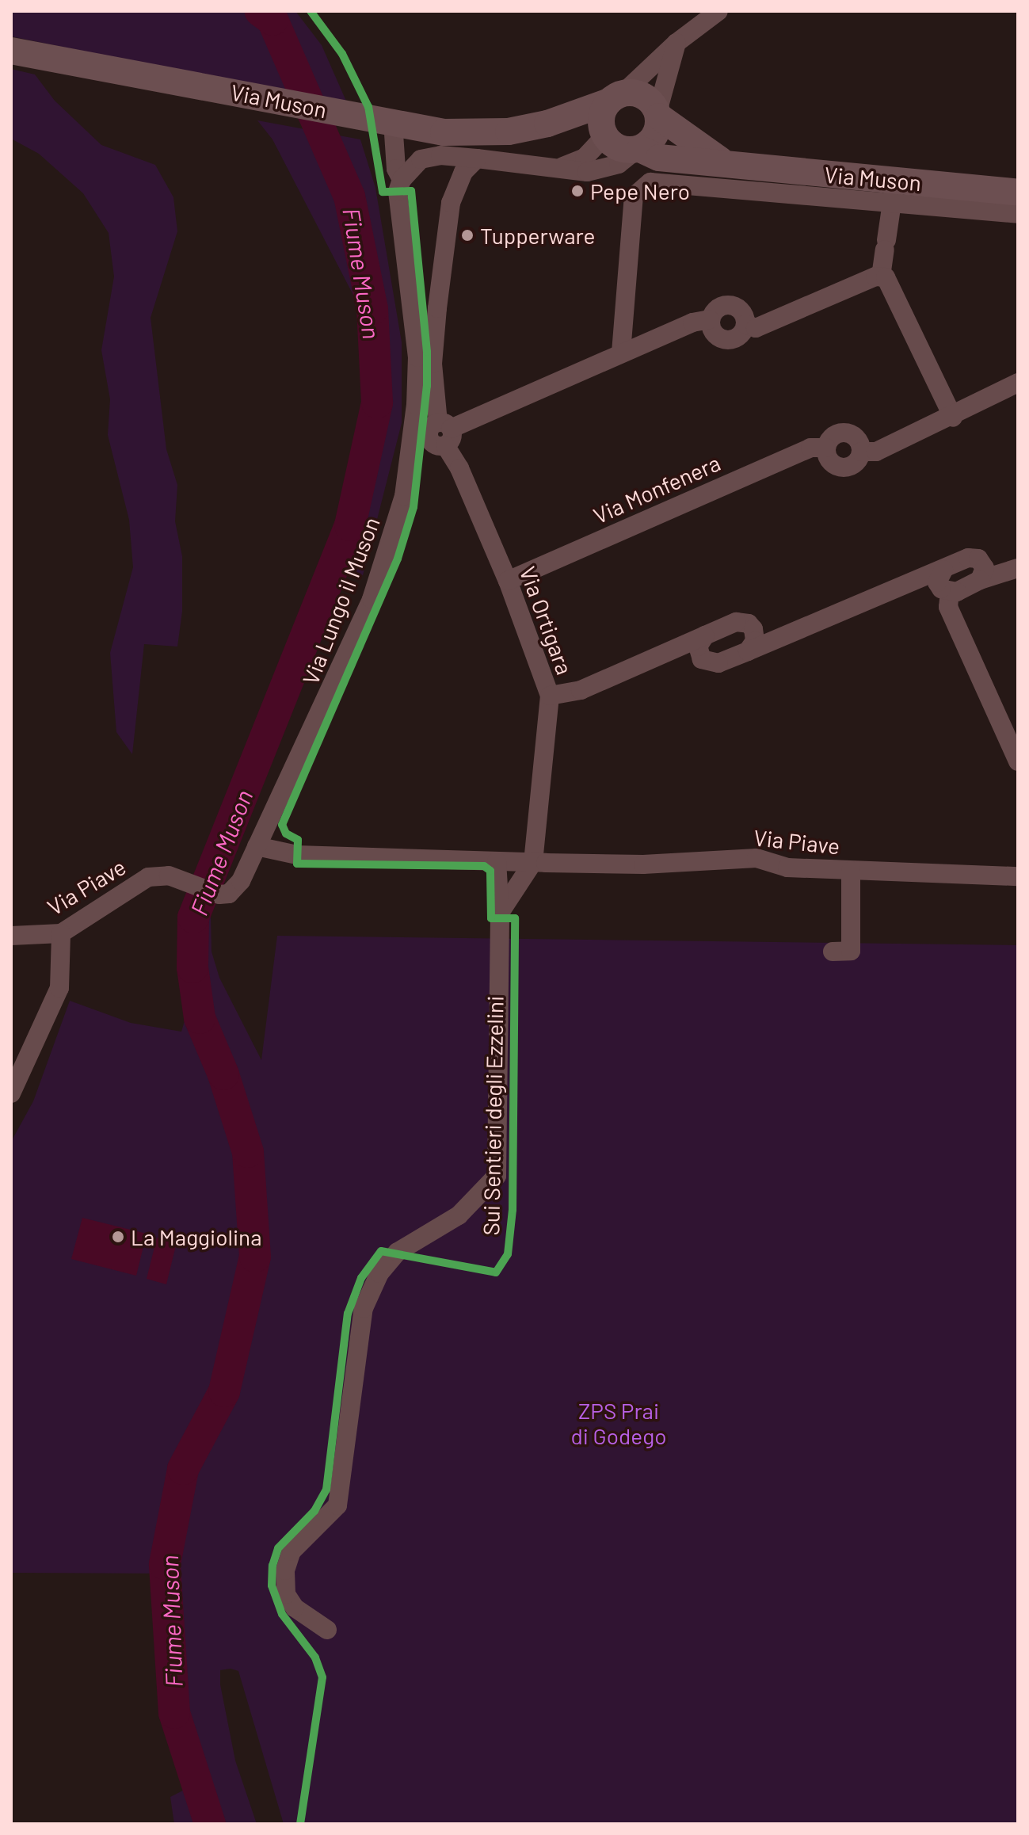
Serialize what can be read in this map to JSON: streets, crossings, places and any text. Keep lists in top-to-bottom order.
{
  "streets": {
    "main road": ["Via Muson"],
    "street": [
      "Via Monfenera",
      "Via Lungo il Muson",
      "Via Ortigara",
      "Via Piave"
    ],
    "cycle path": ["Sui Sentieri degli Ezzelini"]
  },
  "crossings": [
    ["Via Muson", "Via Lungo il Muson"],
    ["Via Monfenera", "Via Ortigara"],
    ["Via Lungo il Muson", "Via Piave"],
    ["Via Ortigara", "Via Piave"]
  ],
  "water": ["Fiume Muson"],
  "parks": ["ZPS Prai di Godego"],
  "places": ["Pepe Nero", "Tupperware", "La Maggiolina"]
}
